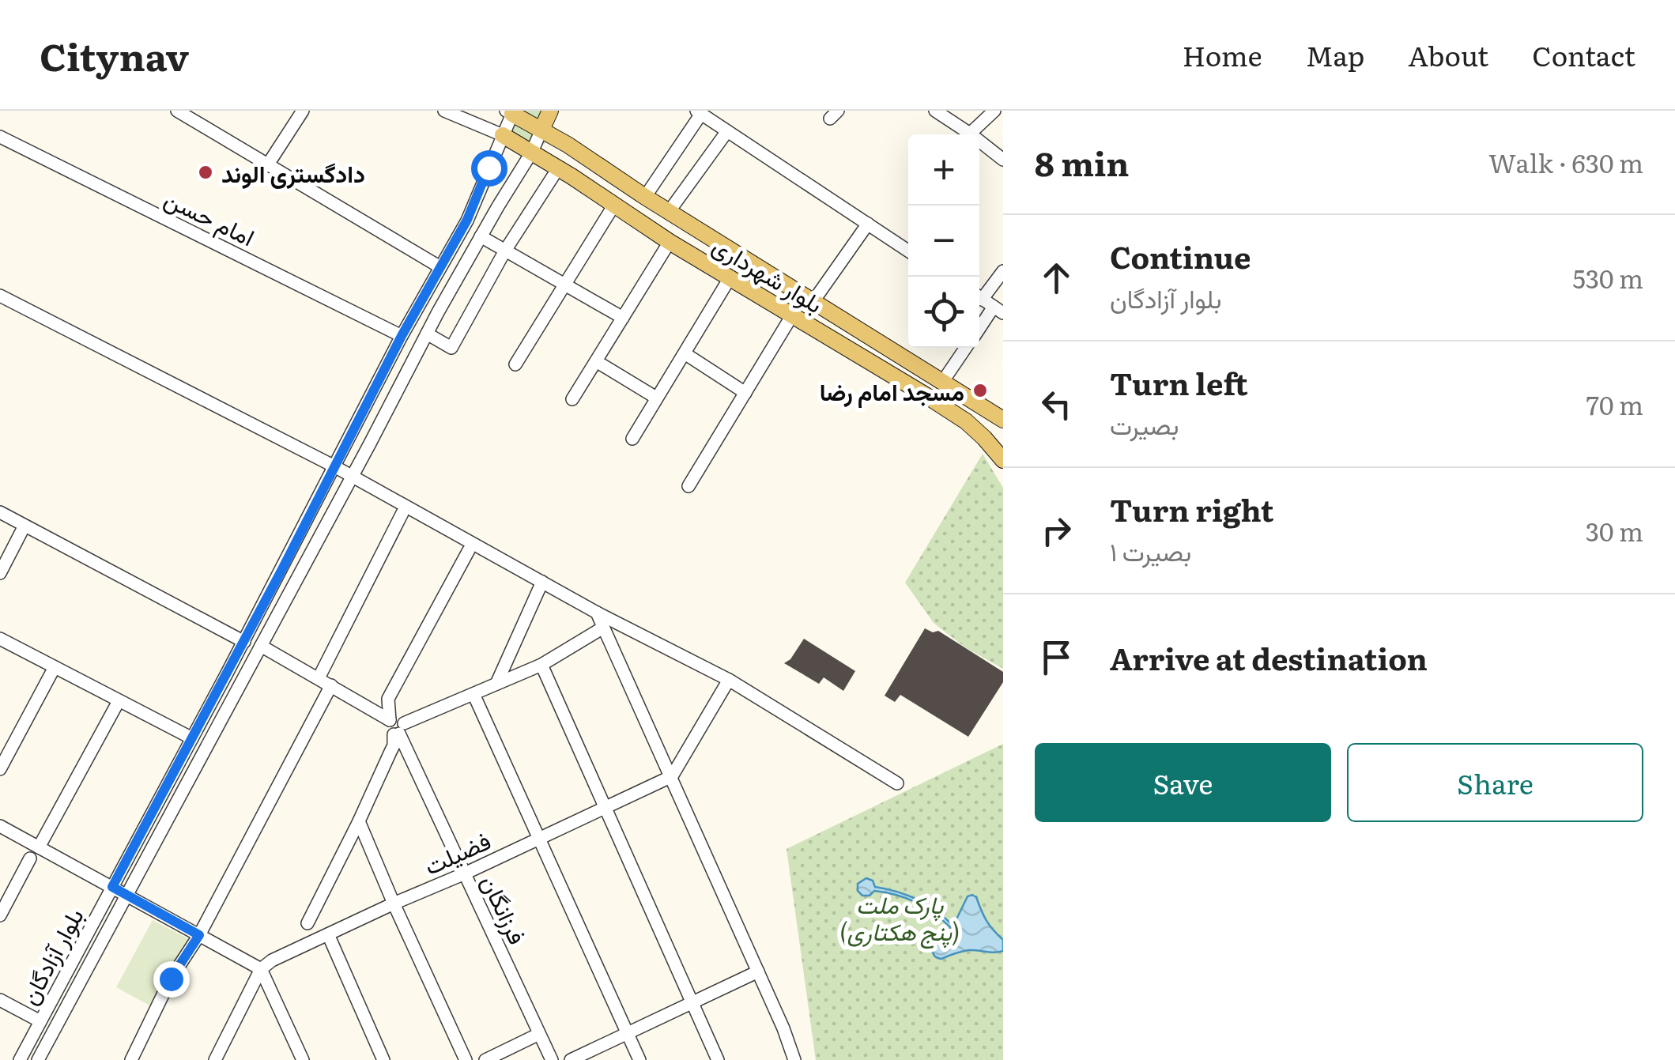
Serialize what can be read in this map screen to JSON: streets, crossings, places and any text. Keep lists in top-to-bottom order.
{
  "streets": {
    "main road": ["بلوار شهرداری"],
    "street": [
      "امام حسن",
      "فضیلت",
      "فرزانگان",
      "بلوار آزادگان"
    ]
  },
  "crossings": [
    ["امام حسن", "بلوار آزادگان"],
    ["بلوار شهرداری", "بلوار آزادگان"],
    ["فضیلت", "فرزانگان"]
  ],
  "parks": ["پارک ملت (پنج هکتاری)"],
  "places": ["دادگستری الوند", "مسجد امام رضا"],
  "page": {
    "header": "Citynav",
    "nav": [
      "Home",
      "Map",
      "About",
      "Contact"
    ],
    "heading": ["8 min", "Walk · 630 m"],
    "map_buttons": ["+", "−"],
    "list": [
      ["Continue", "بلوار آزادگان", "530 m"],
      ["Turn left", "بصیرت", "70 m"],
      ["Turn right", "بصیرت ۱", "30 m"],
      "Arrive at destination"
    ],
    "buttons": ["Save", "Share"]
  }
}
